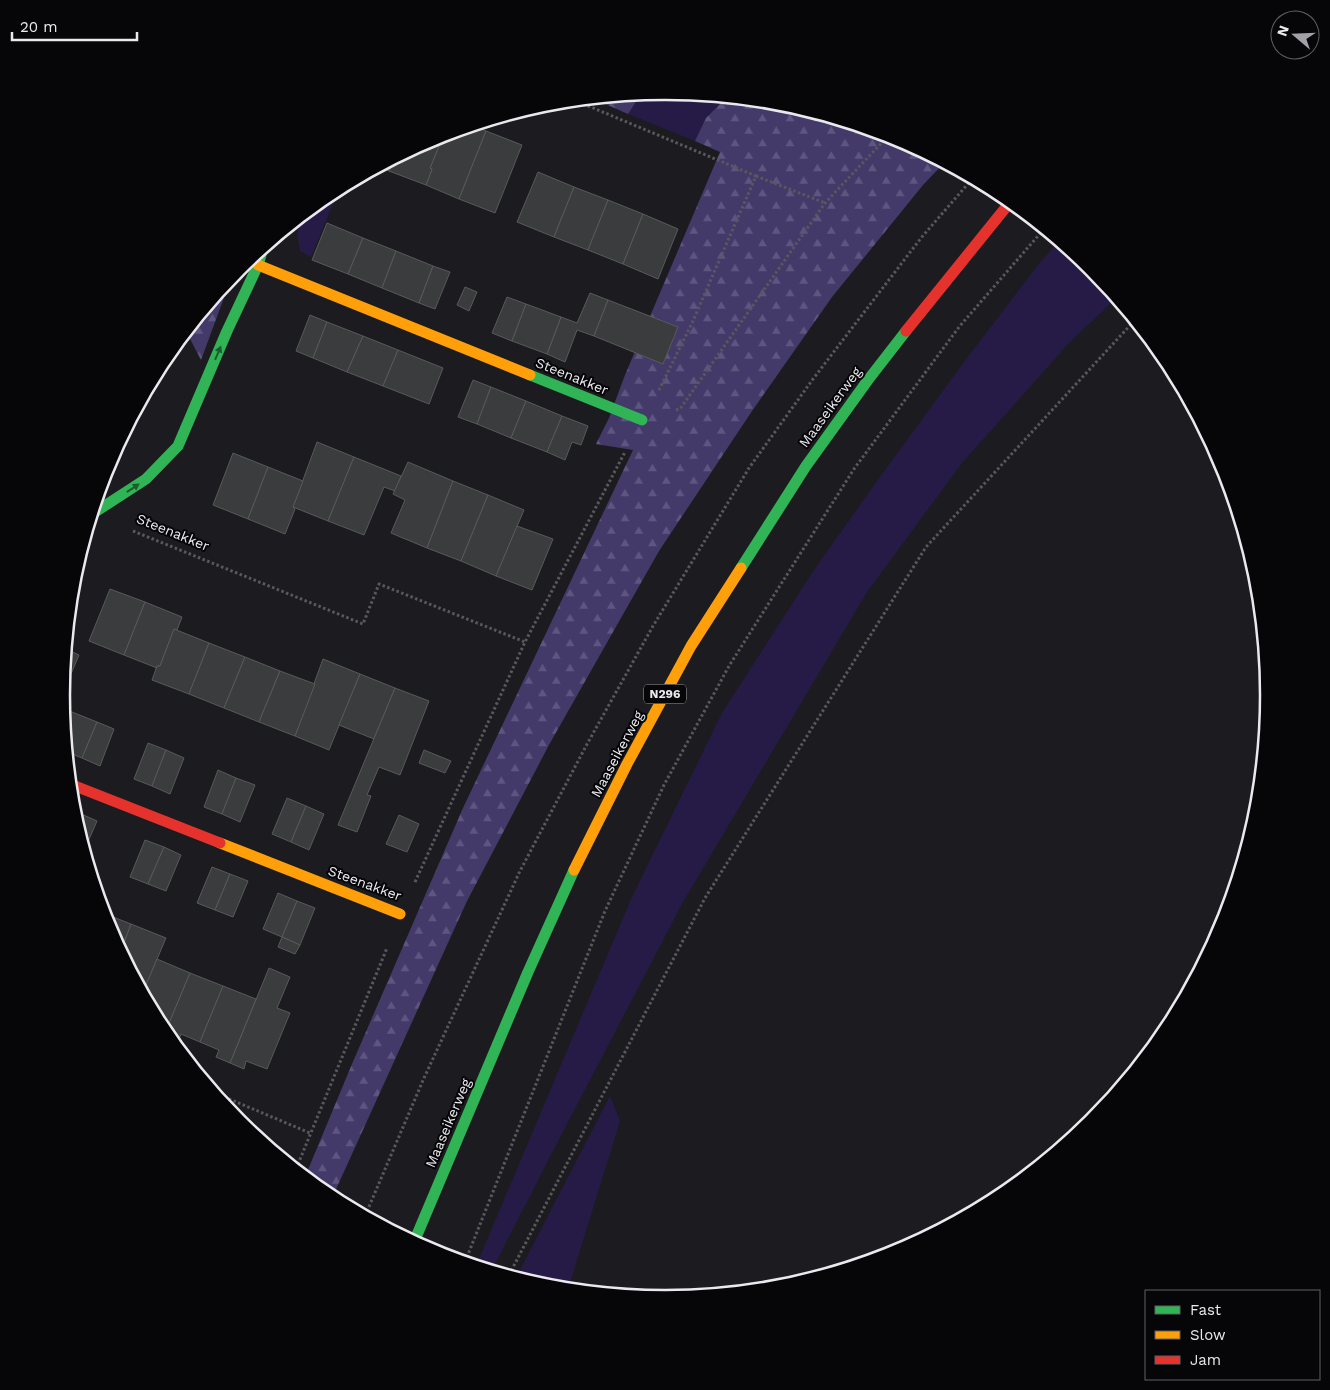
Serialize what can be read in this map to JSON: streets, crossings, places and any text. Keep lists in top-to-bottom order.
{
  "streets": {
    "main road": ["Steenakker", "Maaseikerweg", "N296"]
  },
  "legend": ["Fast", "Slow", "Jam"],
  "scale_bar": "20 m",
  "north": "left"
}
